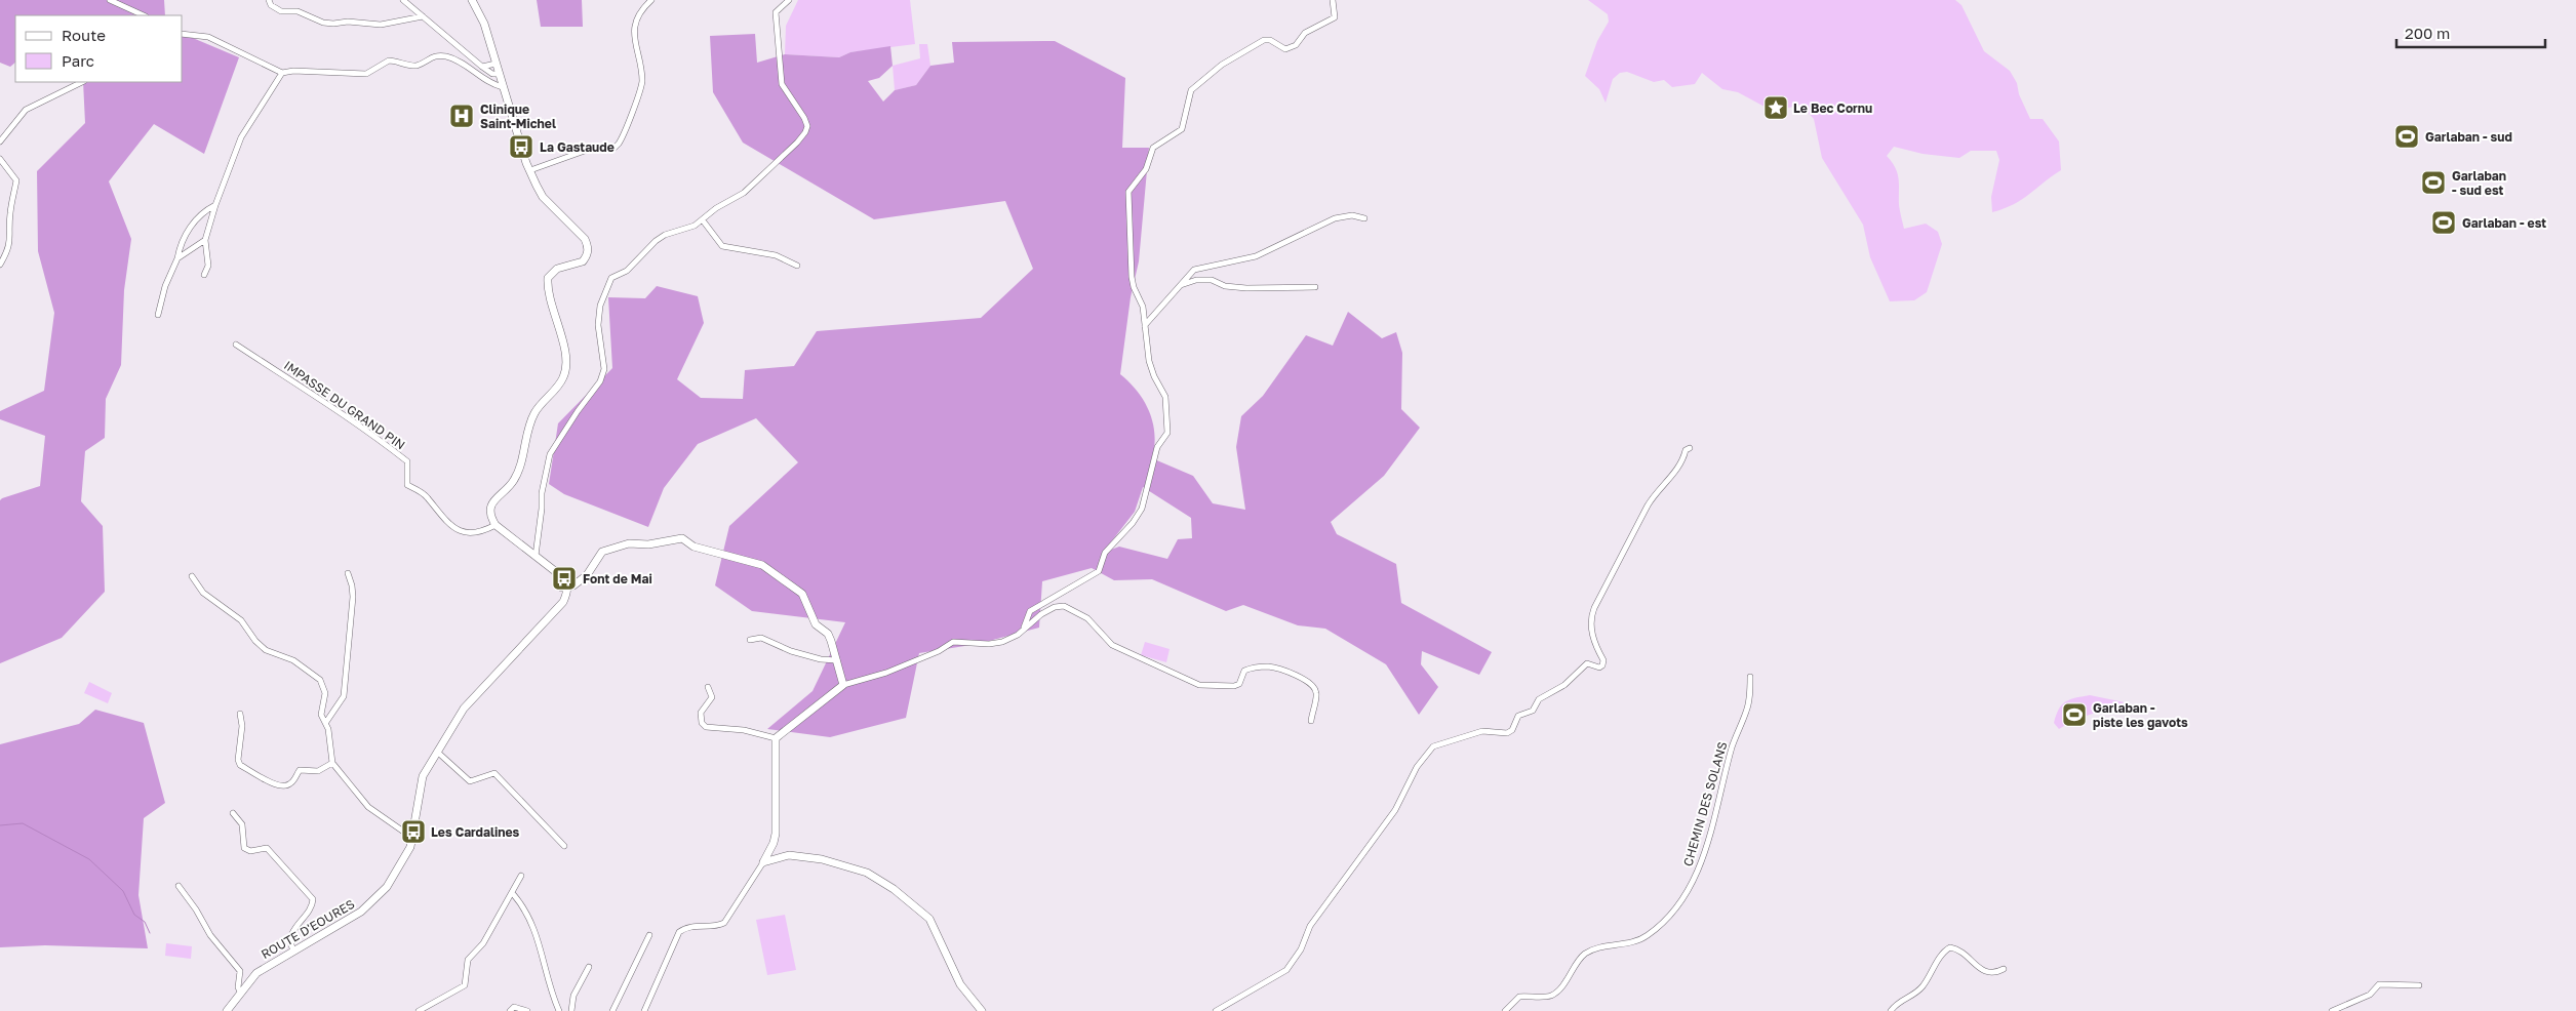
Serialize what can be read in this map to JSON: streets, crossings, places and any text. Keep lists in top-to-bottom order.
{
  "streets": {
    "street": ["IMPASSE DU GRAND PIN", "CHEMIN DES SOLANS", "ROUTE D'EOURES"]
  },
  "places": {
    "place": ["Le Bec Cornu"],
    "hospital": ["Clinique Saint-Michel"],
    "sports": [
      "Garlaban - sud",
      "Garlaban - sud est",
      "Garlaban - est",
      "Garlaban - piste les gavots"
    ],
    "bus stop": ["La Gastaude", "Font de Mai", "Les Cardalines"]
  },
  "legend": ["Route", "Parc"],
  "scale_bar": "200 m"
}
